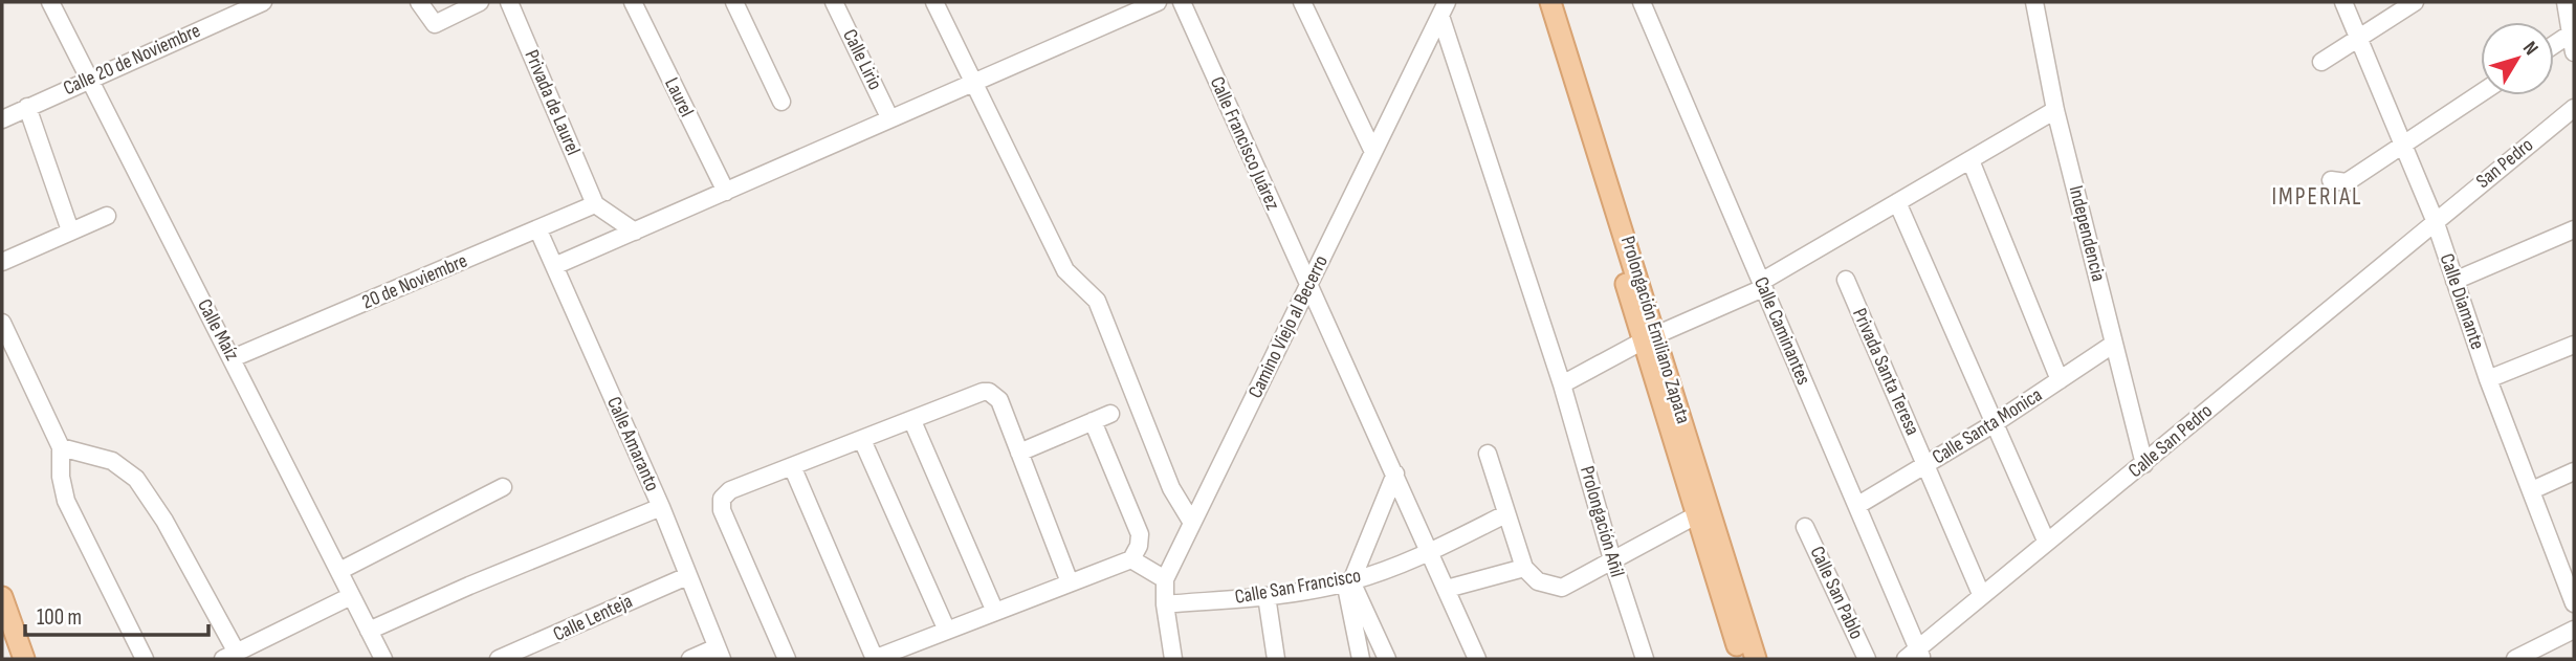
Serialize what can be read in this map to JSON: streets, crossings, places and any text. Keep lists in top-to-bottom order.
{
  "streets": {
    "main road": ["Prolongación Emiliano Zapata"],
    "street": [
      "Calle 20 de Noviembre",
      "Calle Lirio",
      "Laurel",
      "Privada de Laurel",
      "Calle Francisco Juárez",
      "San Pedro",
      "Independencia",
      "20 de Noviembre",
      "Calle Diamante",
      "Camino Viejo al Becerro",
      "Calle Maíz",
      "Calle Caminantes",
      "Privada Santa Teresa",
      "Calle Santa Monica",
      "Calle San Pedro",
      "Calle Amaranto",
      "Prolongación Añil",
      "Calle San Francisco",
      "Calle San Pablo",
      "Calle Lenteja"
    ]
  },
  "crossings": [
    ["Calle 20 de Noviembre", "Calle Maíz"],
    ["Privada de Laurel", "20 de Noviembre"],
    ["Calle Francisco Juárez", "Camino Viejo al Becerro"],
    ["Calle Francisco Juárez", "Calle San Francisco"],
    ["San Pedro", "Calle Diamante"],
    ["San Pedro", "Calle San Pedro"],
    ["Independencia", "Calle Santa Monica"],
    ["Independencia", "Calle San Pedro"],
    ["20 de Noviembre", "Calle Maíz"],
    ["20 de Noviembre", "Calle Amaranto"],
    ["Calle Diamante", "Calle San Pedro"],
    ["Camino Viejo al Becerro", "Prolongación Añil"],
    ["Camino Viejo al Becerro", "Calle San Francisco"],
    ["Calle Caminantes", "Calle Santa Monica"],
    ["Calle Caminantes", "Calle San Pedro"],
    ["Privada Santa Teresa", "Calle Santa Monica"],
    ["Privada Santa Teresa", "Calle San Pedro"],
    ["Calle Amaranto", "Calle Lenteja"]
  ],
  "districts": ["IMPERIAL"],
  "scale_bar": "100 m",
  "north": "top right"
}
